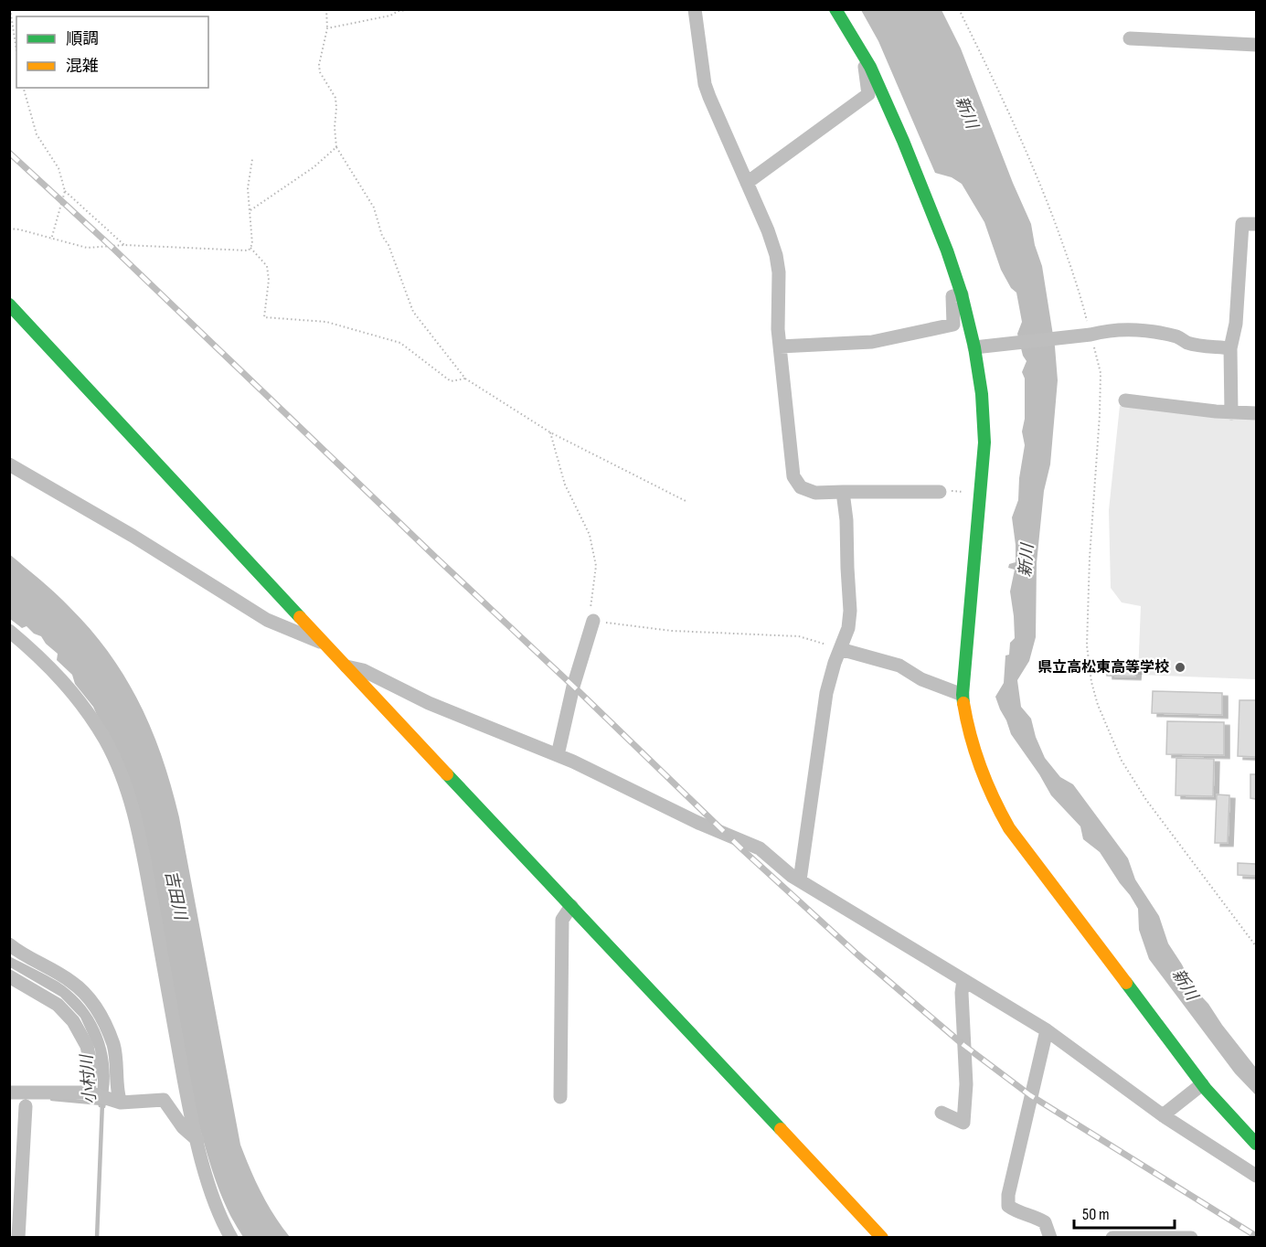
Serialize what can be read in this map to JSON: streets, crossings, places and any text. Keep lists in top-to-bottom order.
{
  "water": ["新川", "吉田川", "小村川"],
  "places": ["県立高松東高等学校"],
  "legend": ["順調", "混雑"],
  "scale_bar": "50 m"
}
